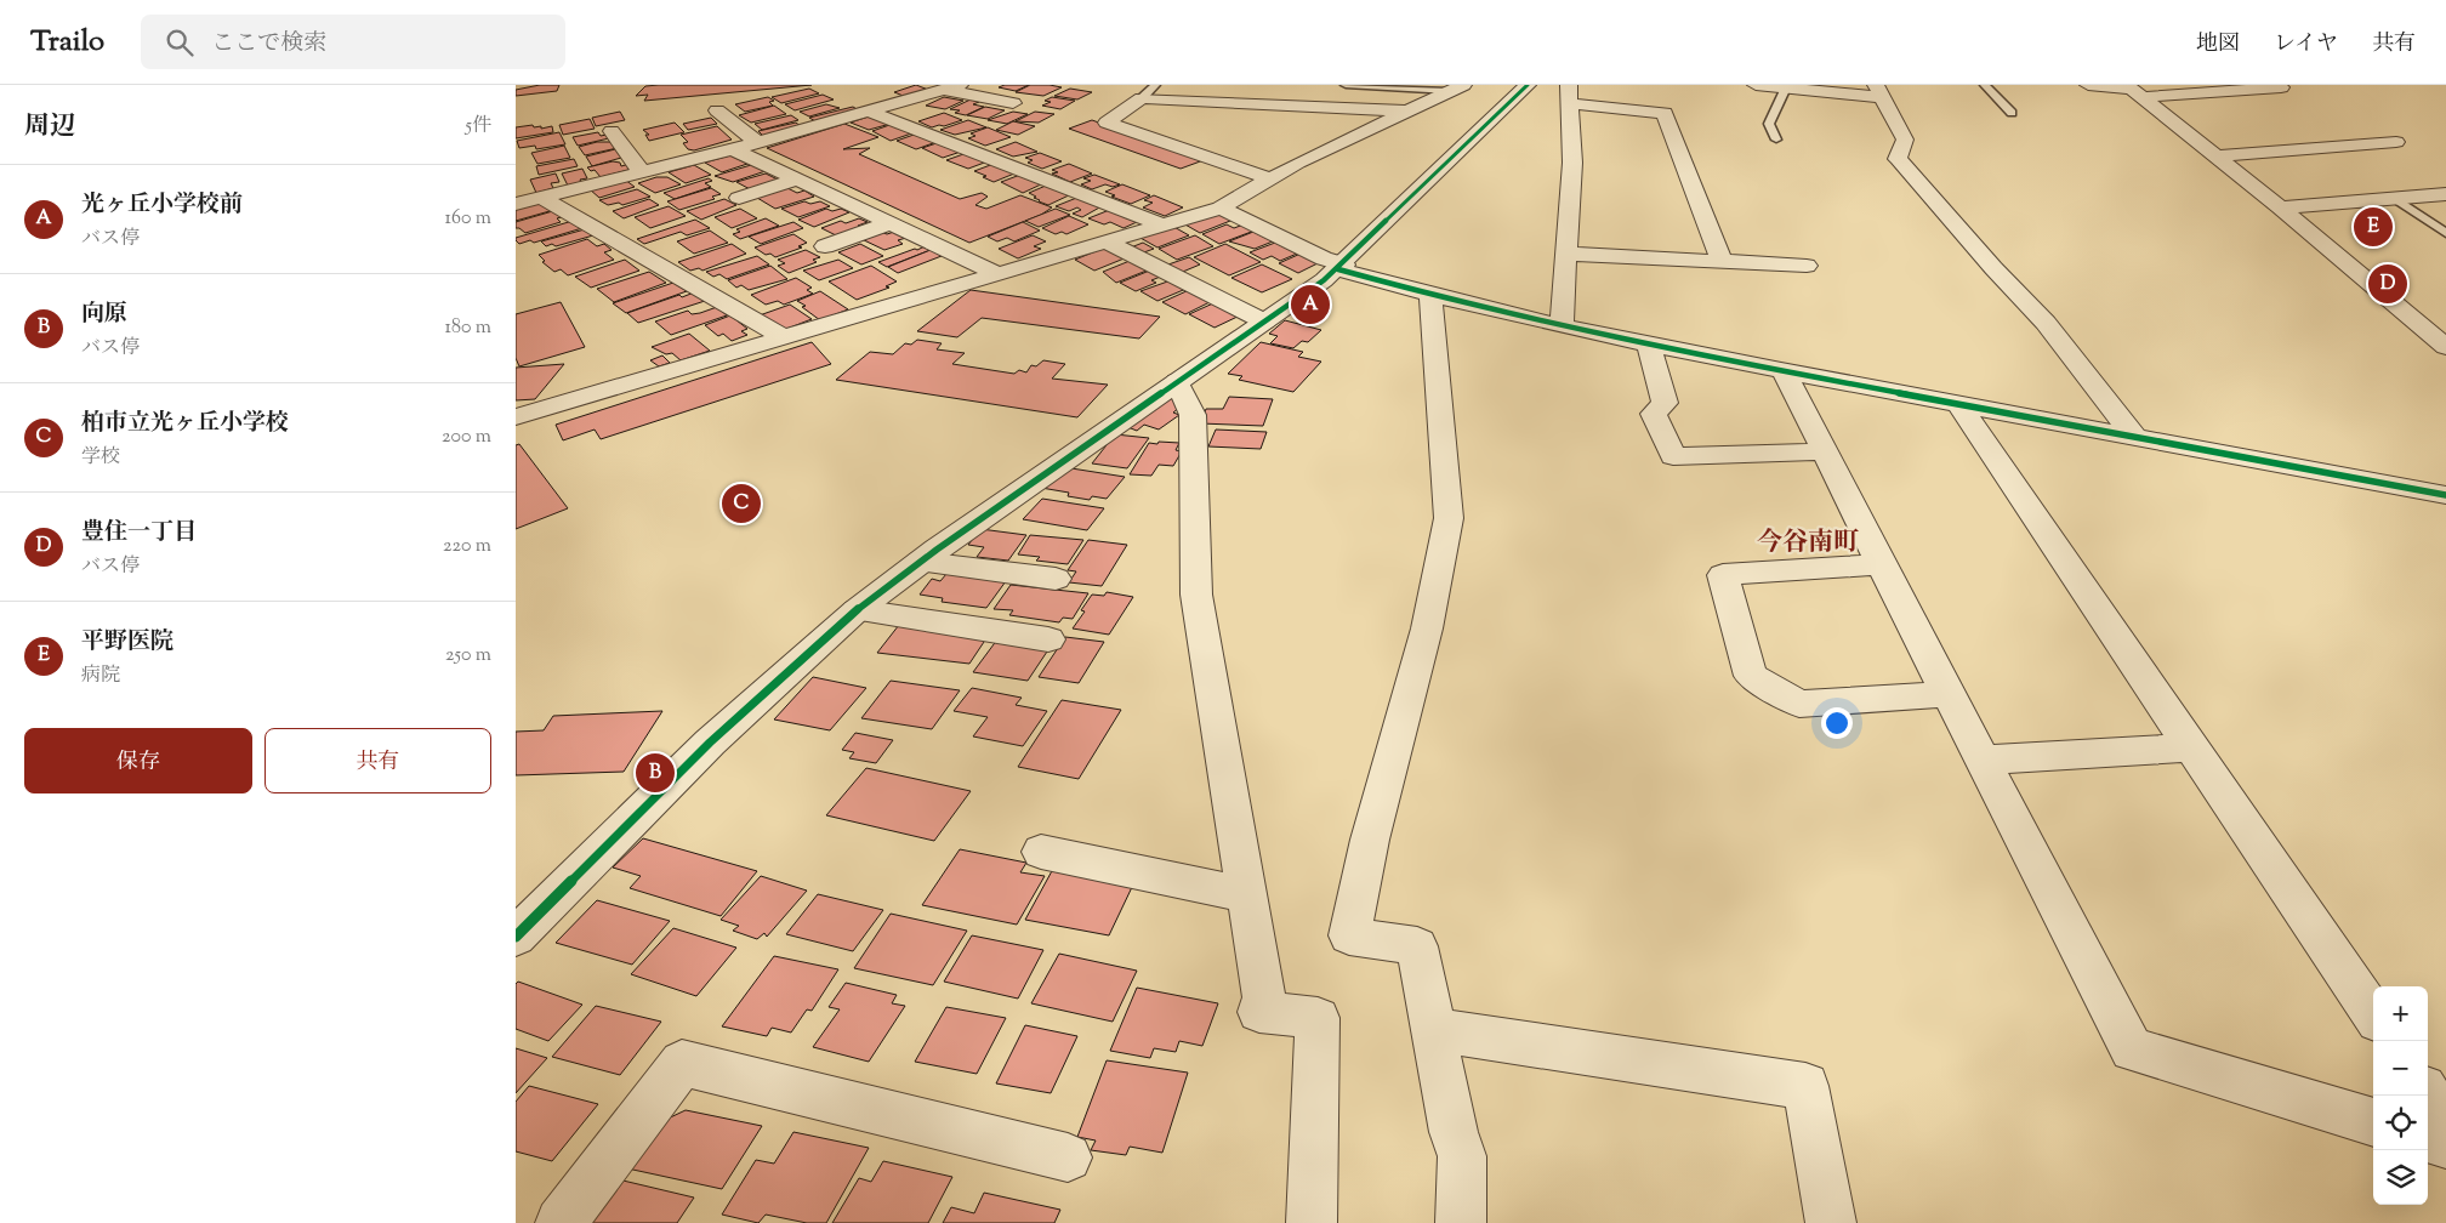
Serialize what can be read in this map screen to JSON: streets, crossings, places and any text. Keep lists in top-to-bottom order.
{
  "districts": ["今谷南町"],
  "page": {
    "header": "Trailo",
    "search": "ここで検索",
    "nav": ["地図", "レイヤ", "共有"],
    "heading": ["周辺", "5件"],
    "list": [
      {
        "mark": "A",
        "name": "光ヶ丘小学校前",
        "note": "バス停",
        "value": "160 m"
      },
      {
        "mark": "B",
        "name": "向原",
        "note": "バス停",
        "value": "180 m"
      },
      {
        "mark": "C",
        "name": "柏市立光ヶ丘小学校",
        "note": "学校",
        "value": "200 m"
      },
      {
        "mark": "D",
        "name": "豊住一丁目",
        "note": "バス停",
        "value": "220 m"
      },
      {
        "mark": "E",
        "name": "平野医院",
        "note": "病院",
        "value": "250 m"
      }
    ],
    "pins": [
      "E",
      "D",
      "A",
      "C",
      "B"
    ],
    "buttons": ["保存", "共有"],
    "map_buttons": ["+", "−"]
  }
}
